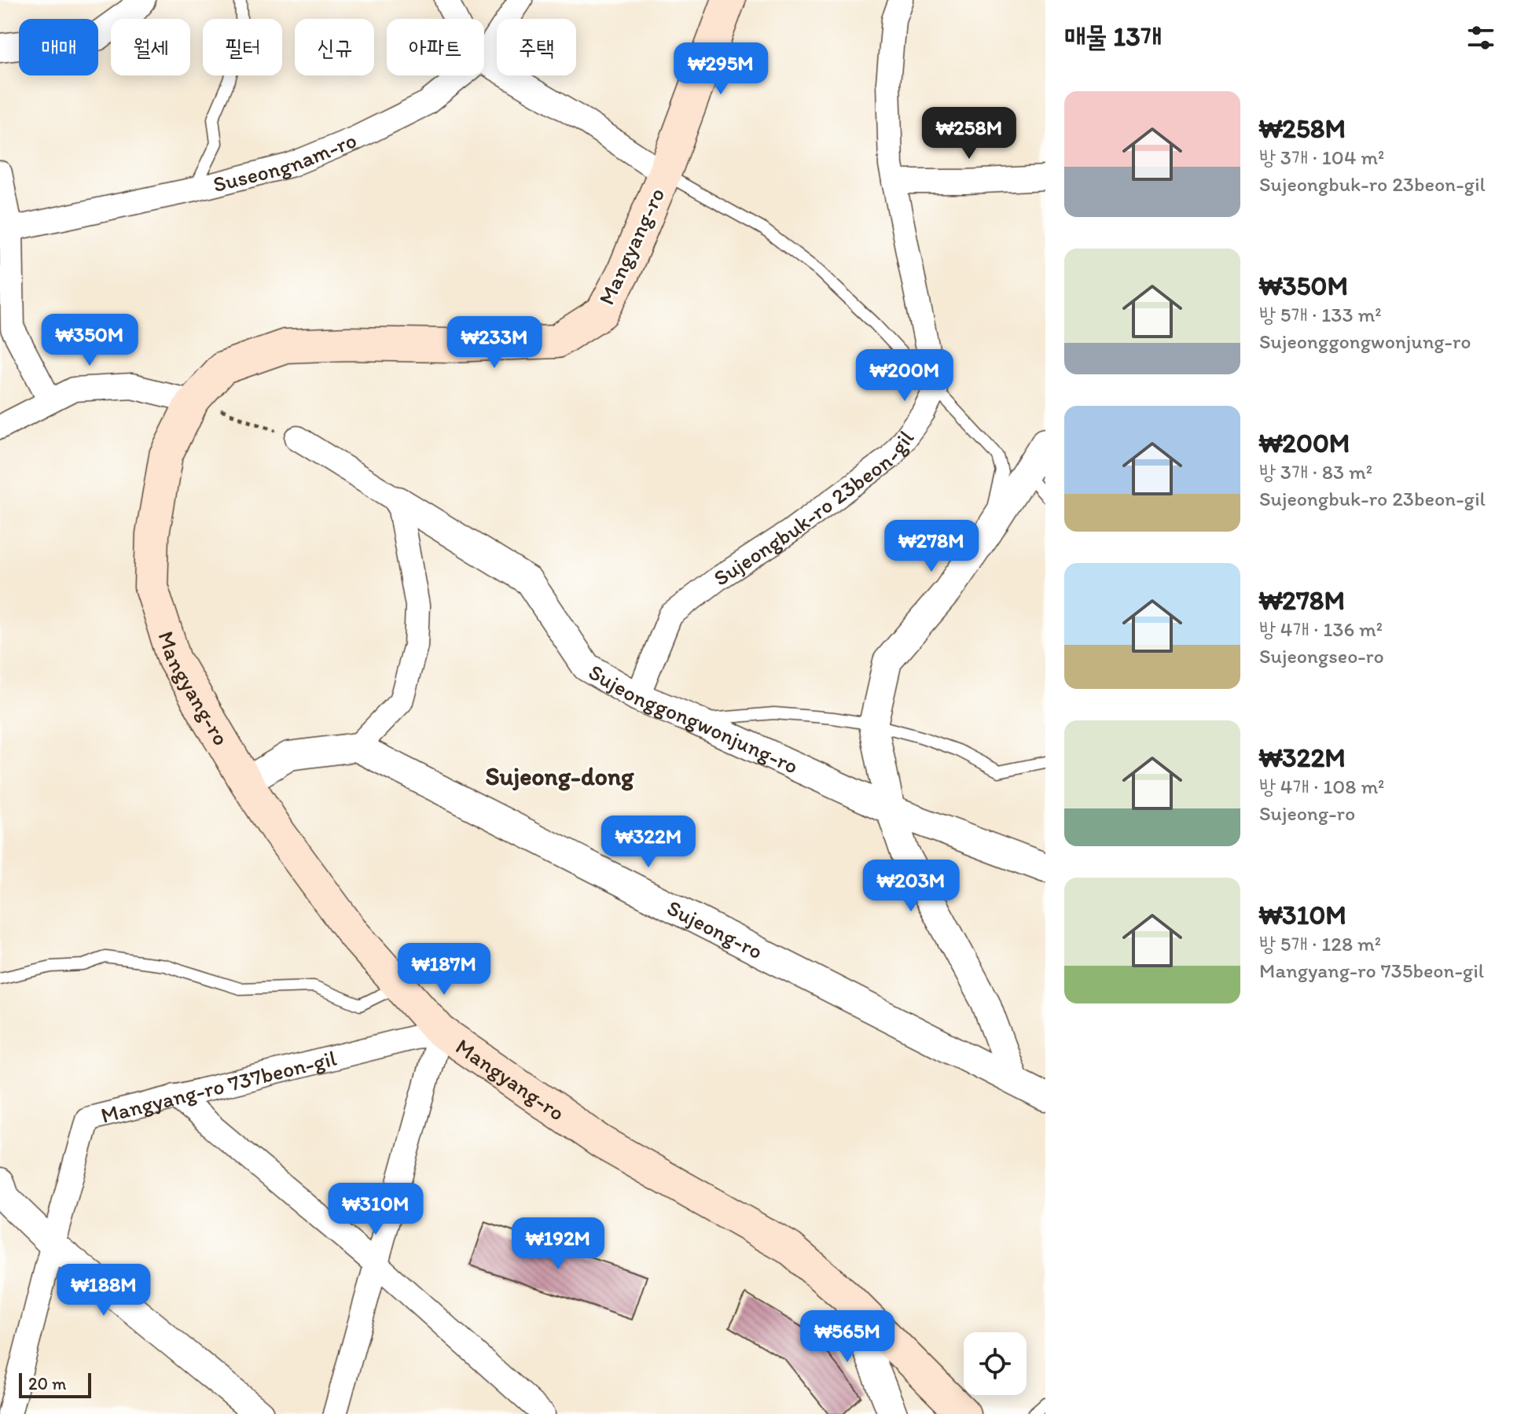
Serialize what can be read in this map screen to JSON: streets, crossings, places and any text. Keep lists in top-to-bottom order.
{
  "streets": {
    "main road": ["Mangyang-ro"],
    "street": [
      "Suseongnam-ro",
      "Sujeongbuk-ro 23beon-gil",
      "Sujeonggongwonjung-ro",
      "Sujeong-ro",
      "Mangyang-ro 737beon-gil"
    ]
  },
  "crossings": [
    ["Mangyang-ro", "Mangyang-ro 737beon-gil"],
    ["Sujeongbuk-ro 23beon-gil", "Sujeonggongwonjung-ro"]
  ],
  "districts": ["Sujeong-dong"],
  "scale_bar": "20 m",
  "page": {
    "heading": "매물 13개",
    "chip": [
      "매매",
      "월세",
      "필터",
      "신규",
      "아파트",
      "주택"
    ],
    "price": [
      "₩295M",
      "₩258M",
      "₩350M",
      "₩233M",
      "₩200M",
      "₩278M",
      "₩322M",
      "₩203M",
      "₩187M",
      "₩310M",
      "₩192M",
      "₩188M",
      "₩565M"
    ],
    "list": [
      {
        "name": "₩258M",
        "note": "방 3개 · 104 m² · Sujeongbuk-ro 23beon-gil"
      },
      {
        "name": "₩350M",
        "note": "방 5개 · 133 m² · Sujeonggongwonjung-ro"
      },
      {
        "name": "₩200M",
        "note": "방 3개 · 83 m² · Sujeongbuk-ro 23beon-gil"
      },
      {
        "name": "₩278M",
        "note": "방 4개 · 136 m² · Sujeongseo-ro"
      },
      {
        "name": "₩322M",
        "note": "방 4개 · 108 m² · Sujeong-ro"
      },
      {
        "name": "₩310M",
        "note": "방 5개 · 128 m² · Mangyang-ro 735beon-gil"
      }
    ],
    "scale": "20 m"
  }
}
